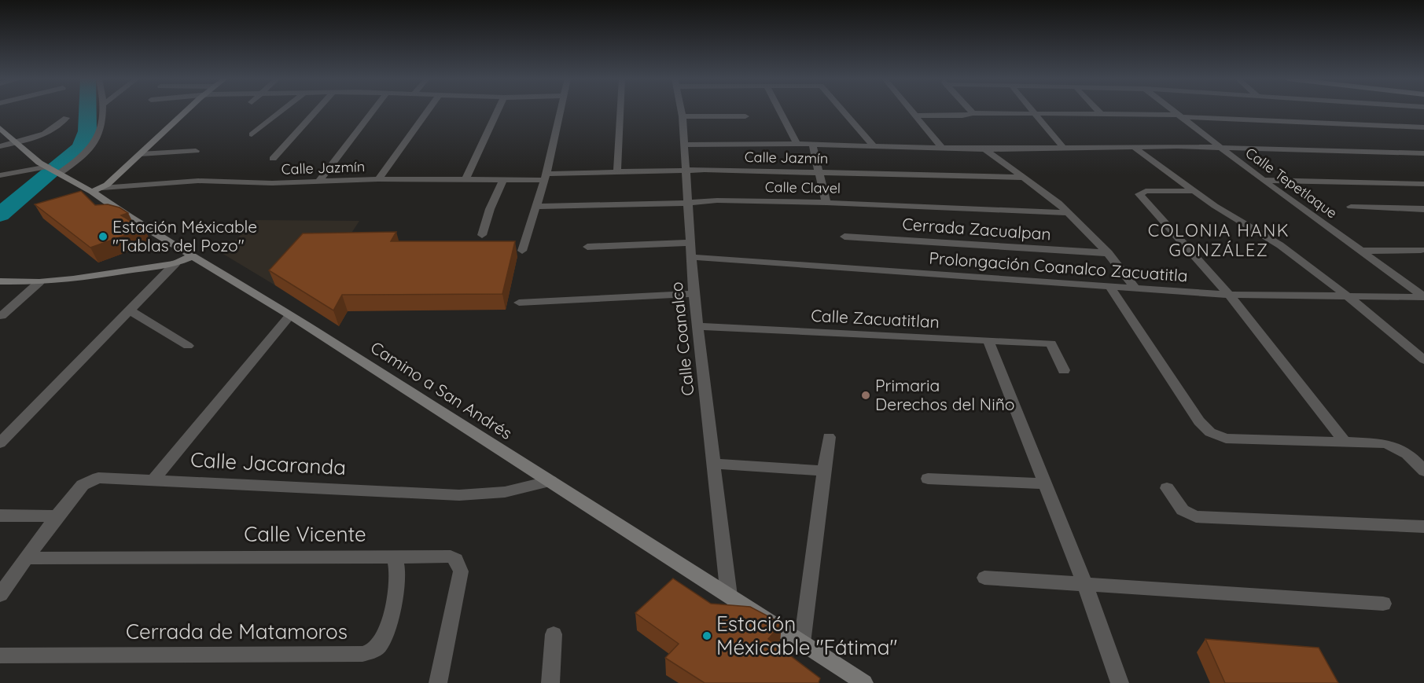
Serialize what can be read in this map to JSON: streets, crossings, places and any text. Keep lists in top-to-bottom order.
{
  "streets": {
    "main road": ["Camino a San Andrés"],
    "street": [
      "Calle Jazmín",
      "Calle Tepetlaque",
      "Calle Clavel",
      "Cerrada Zacualpan",
      "Prolongación Coanalco Zacuatitla",
      "Calle Zacuatitlan",
      "Calle Coanalco",
      "Calle Jacaranda",
      "Calle Vicente",
      "Cerrada de Matamoros"
    ]
  },
  "crossings": [
    ["Calle Jazmín", "Calle Coanalco"],
    ["Calle Jazmín", "Camino a San Andrés"],
    ["Calle Tepetlaque", "Prolongación Coanalco Zacuatitla"],
    ["Calle Clavel", "Calle Coanalco"],
    ["Prolongación Coanalco Zacuatitla", "Calle Coanalco"],
    ["Calle Zacuatitlan", "Calle Coanalco"],
    ["Calle Coanalco", "Camino a San Andrés"],
    ["Camino a San Andrés", "Calle Jacaranda"],
    ["Calle Jacaranda", "Calle Vicente"],
    ["Calle Vicente", "Cerrada de Matamoros"]
  ],
  "districts": ["COLONIA HANK GONZÁLEZ"],
  "places": ["Estación Méxicable \"Tablas del Pozo\"", "Primaria Derechos del Niño", "Estación Méxicable \"Fátima\""]
}
